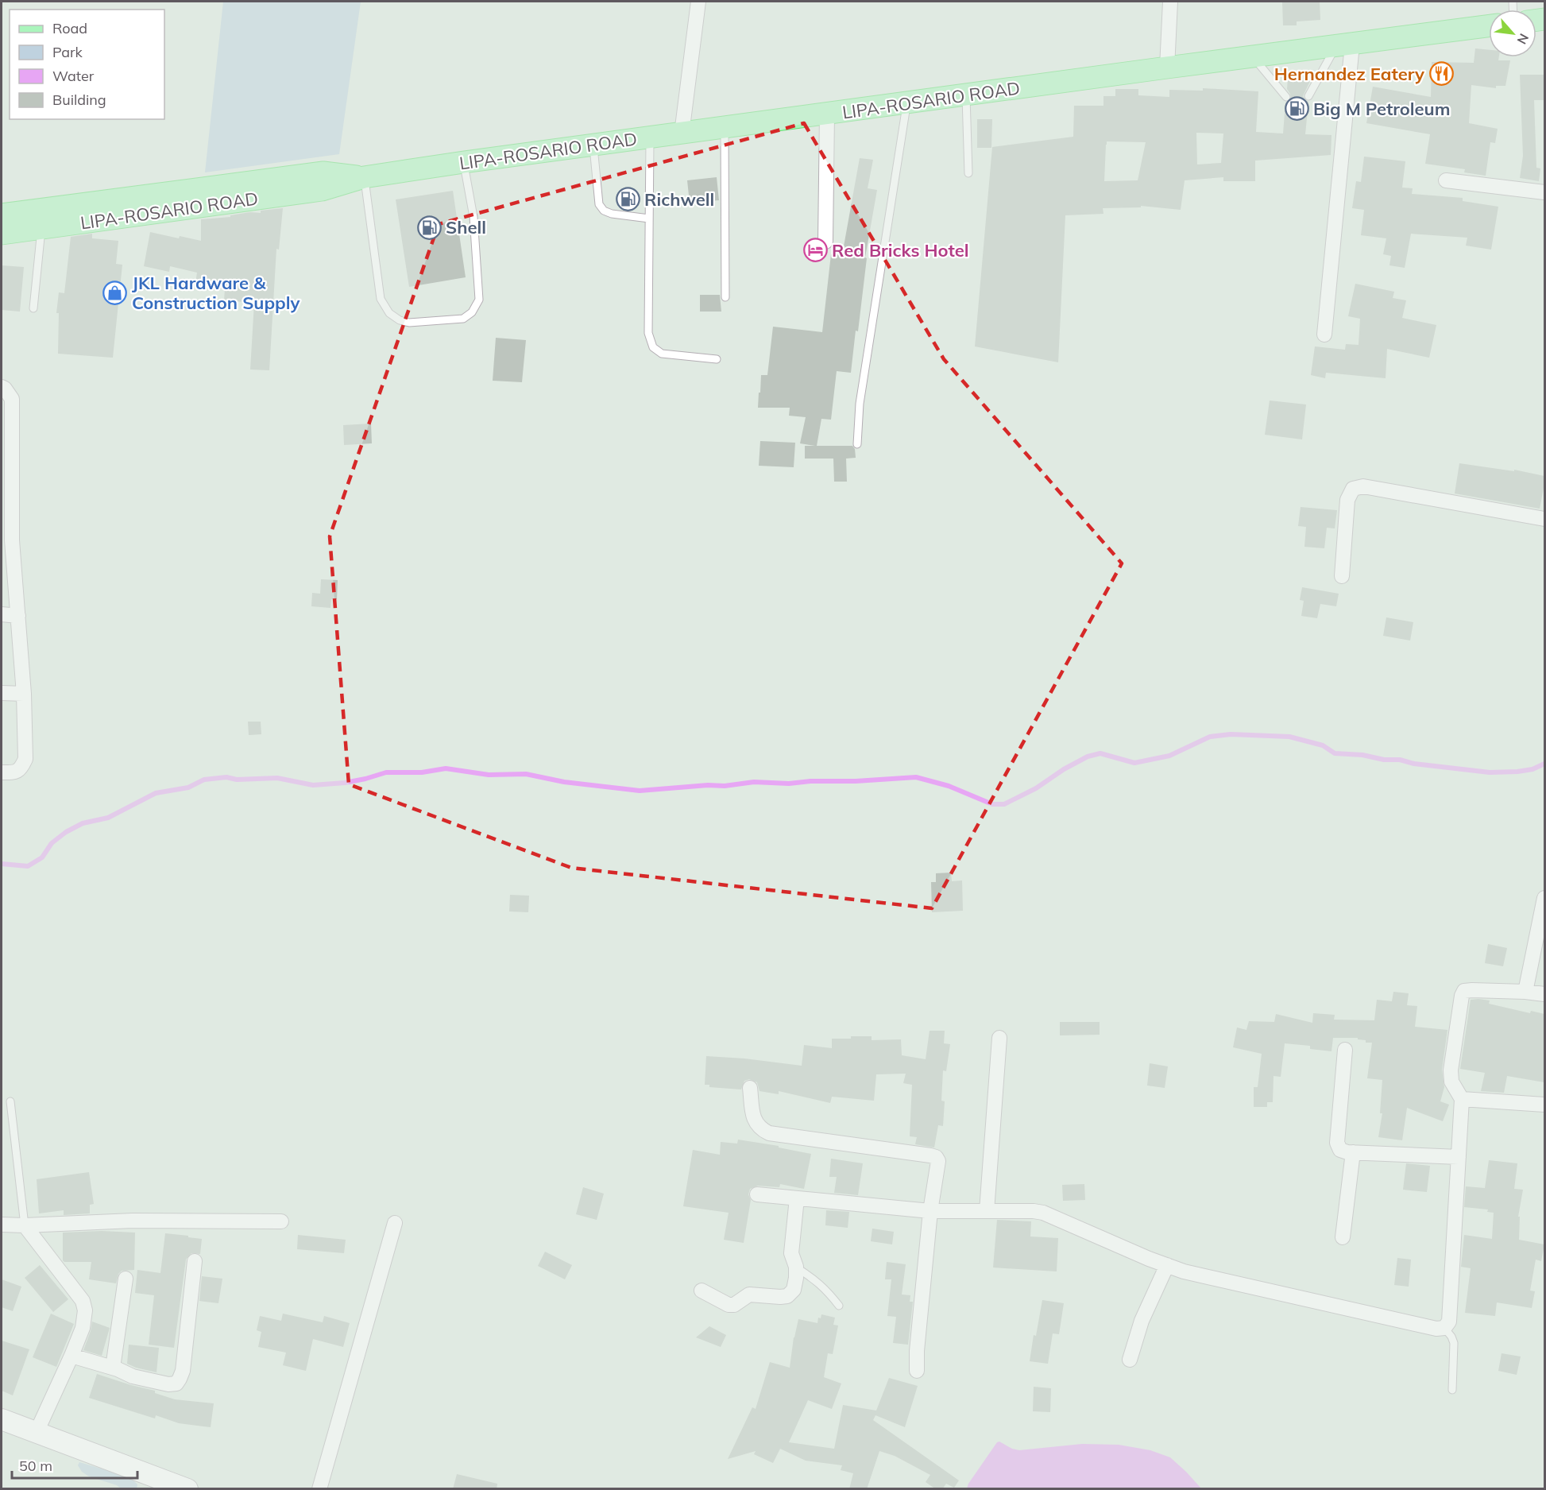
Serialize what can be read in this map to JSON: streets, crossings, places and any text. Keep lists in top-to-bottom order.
{
  "streets": {
    "main road": ["LIPA-ROSARIO ROAD"]
  },
  "places": {
    "restaurant": ["Hernandez Eatery"],
    "fuel station": ["Big M Petroleum", "Richwell", "Shell"],
    "hotel": ["Red Bricks Hotel"],
    "shop": ["JKL Hardware & Construction Supply"]
  },
  "legend": [
    "Road",
    "Park",
    "Water",
    "Building"
  ],
  "scale_bar": "50 m",
  "north": "bottom right"
}
